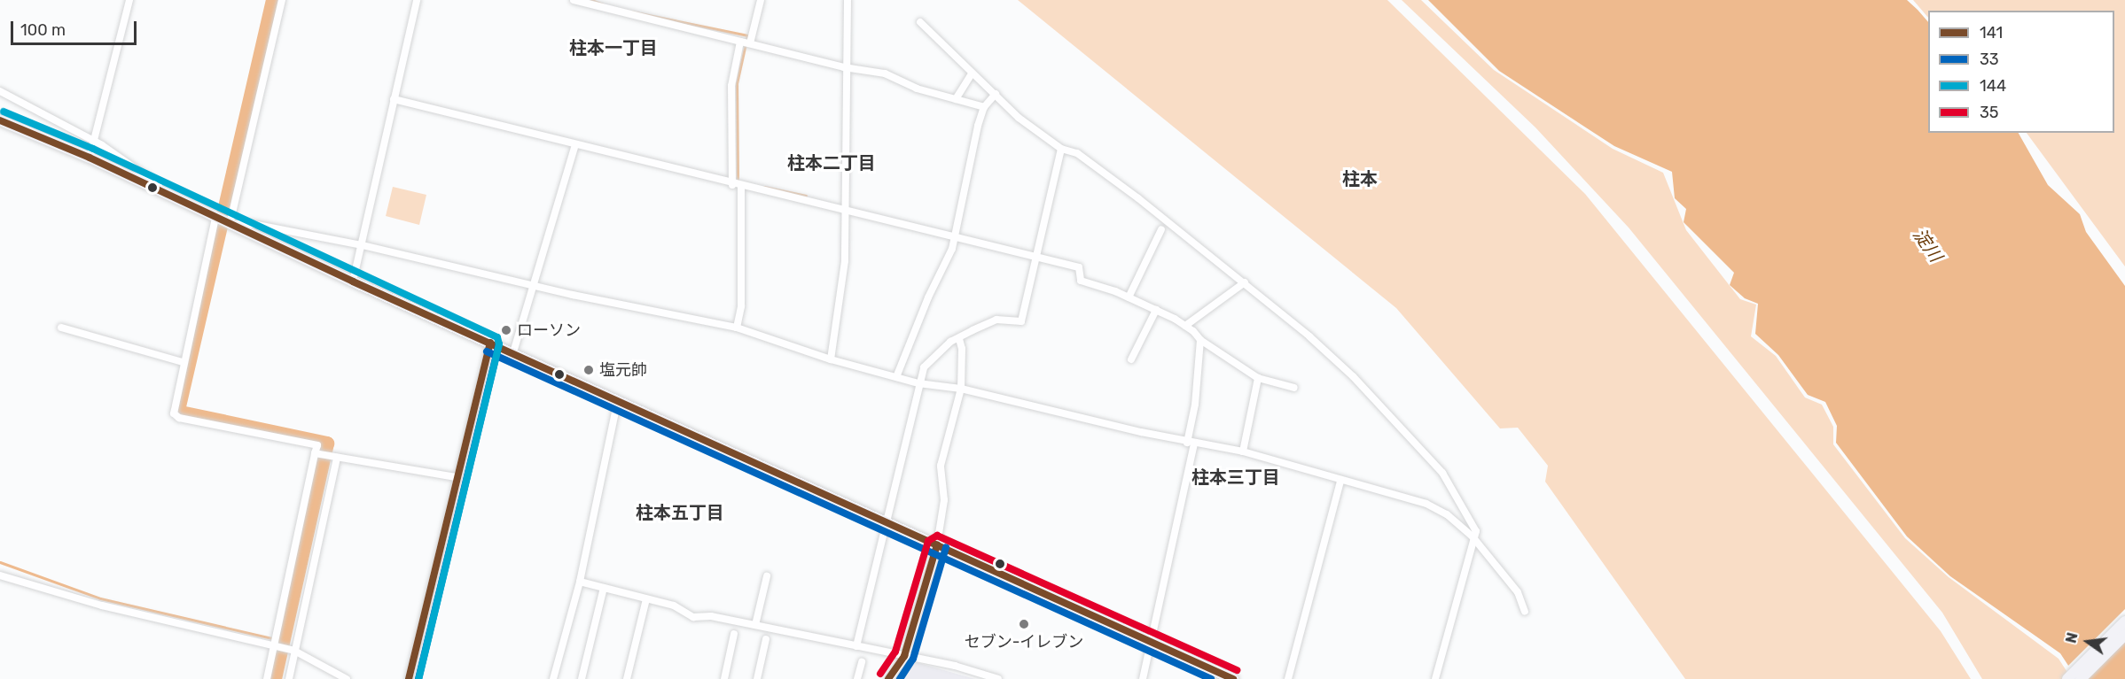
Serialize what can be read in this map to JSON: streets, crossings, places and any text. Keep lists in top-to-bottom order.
{
  "districts": [
    "柱本一丁目",
    "柱本二丁目",
    "柱本",
    "柱本三丁目",
    "柱本五丁目"
  ],
  "water": ["淀川"],
  "places": ["ローソン", "塩元帥", "セブン-イレブン"],
  "lines": [
    "transit line 144",
    "transit line 141",
    "transit line 33",
    "transit line 35"
  ],
  "legend": [
    "141",
    "33",
    "144",
    "35"
  ],
  "scale_bar": "100 m",
  "north": "left"
}
